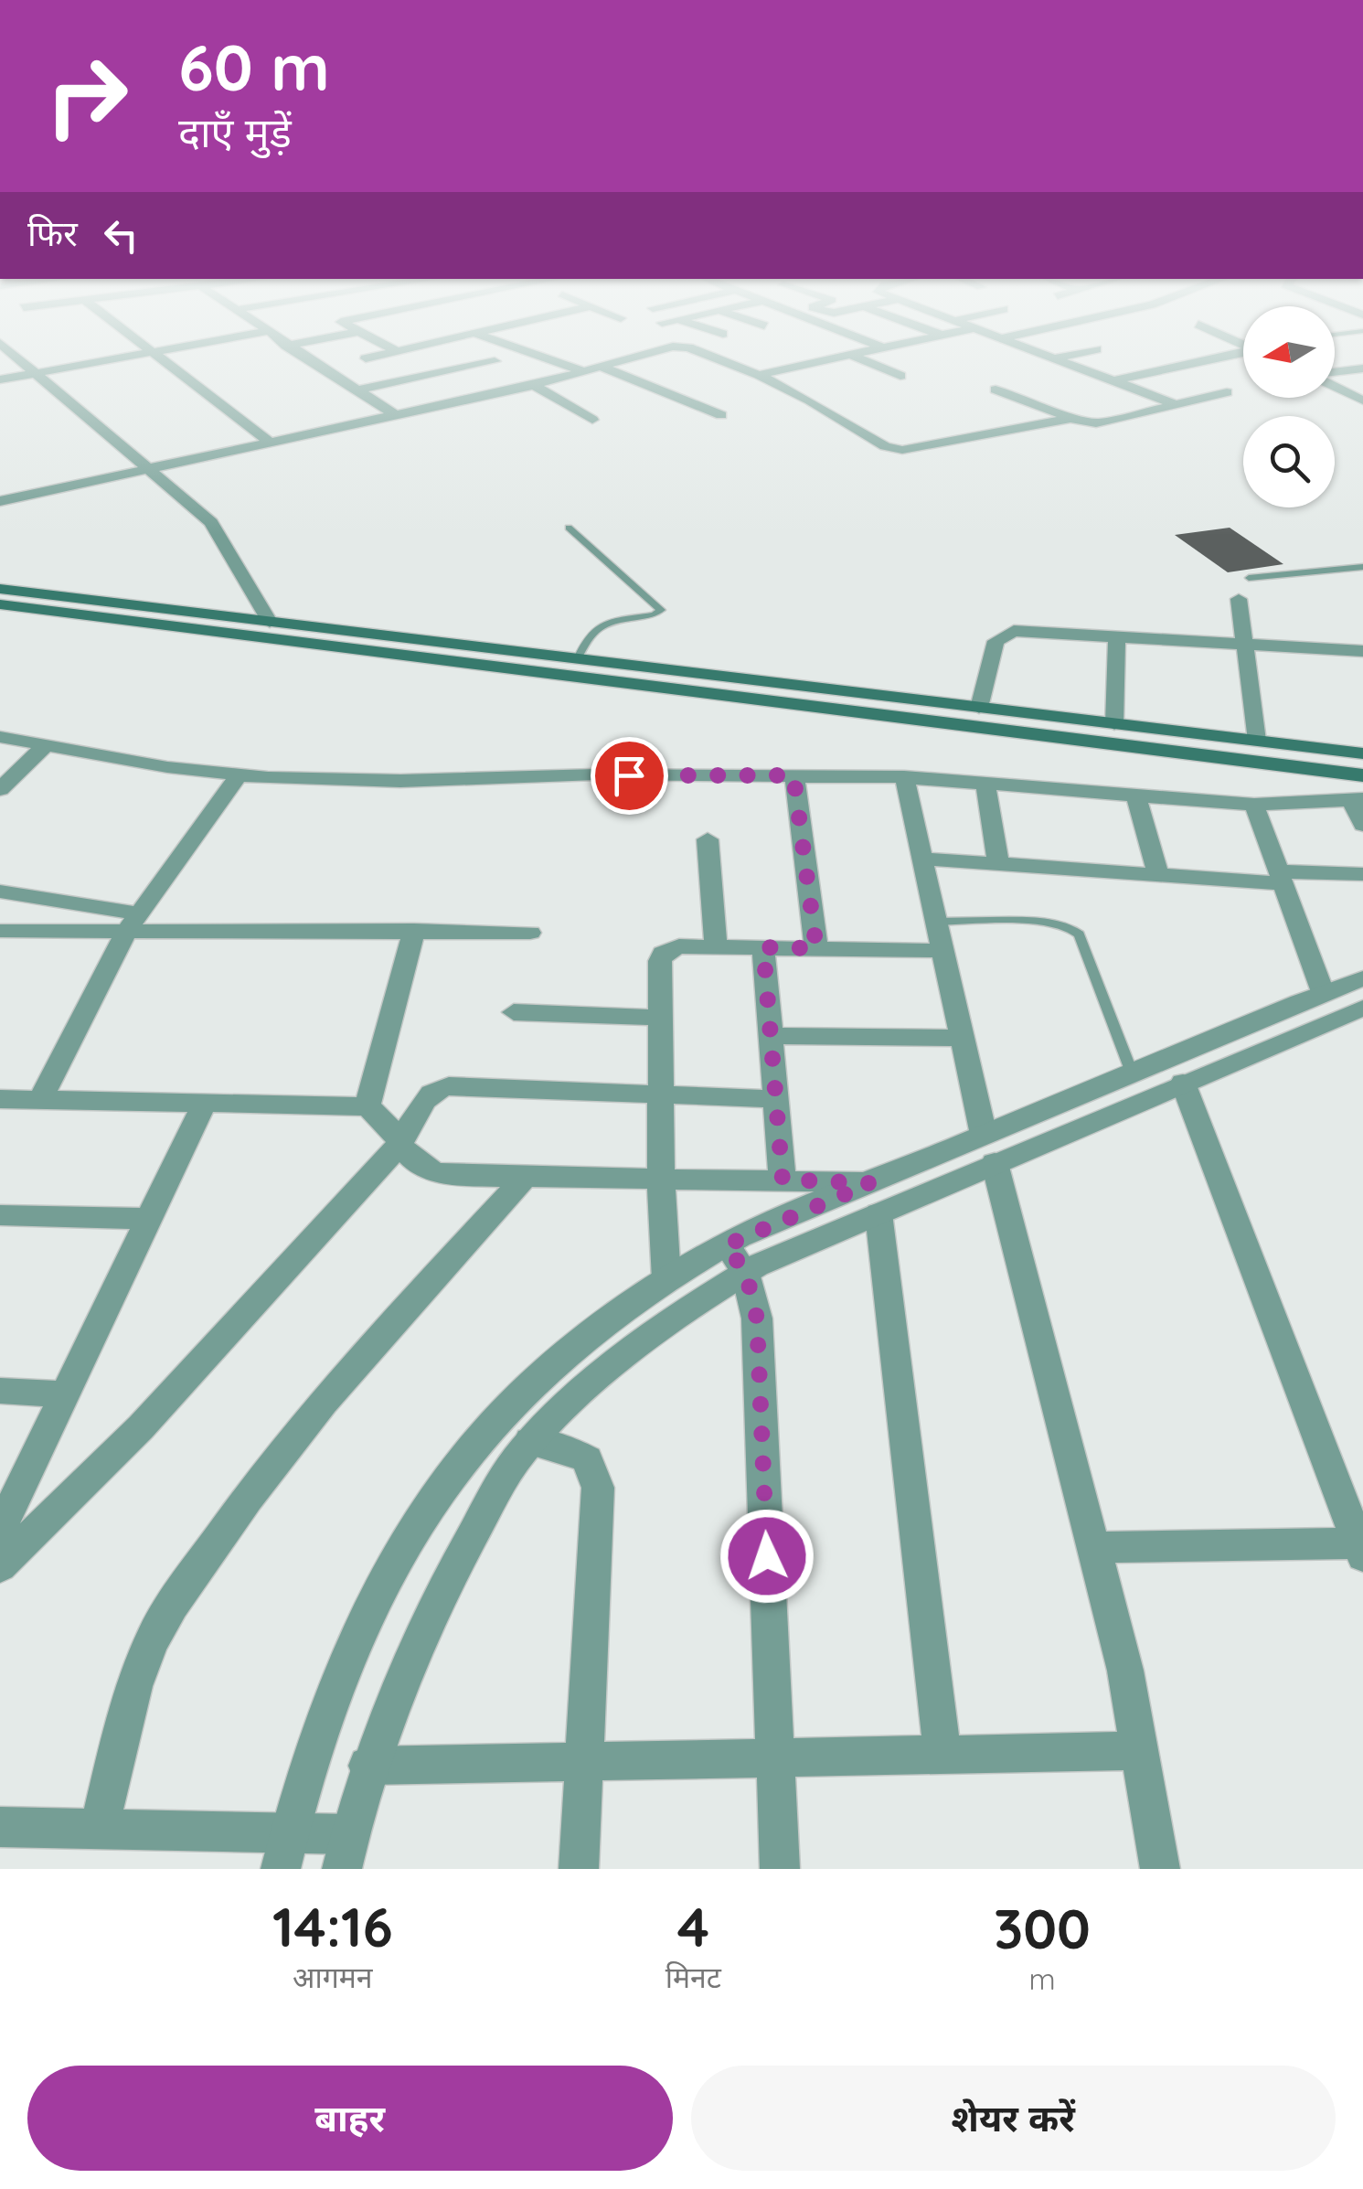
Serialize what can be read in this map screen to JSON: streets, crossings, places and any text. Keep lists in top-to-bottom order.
{
  "north": "left",
  "page": {
    "turn": ["60 m", "दाएँ मुड़ें"],
    "then": "फिर",
    "eta": [
      "14:16",
      "आगमन",
      "4",
      "मिनट",
      "300",
      "m"
    ],
    "buttons": ["बाहर", "शेयर करें"]
  }
}
